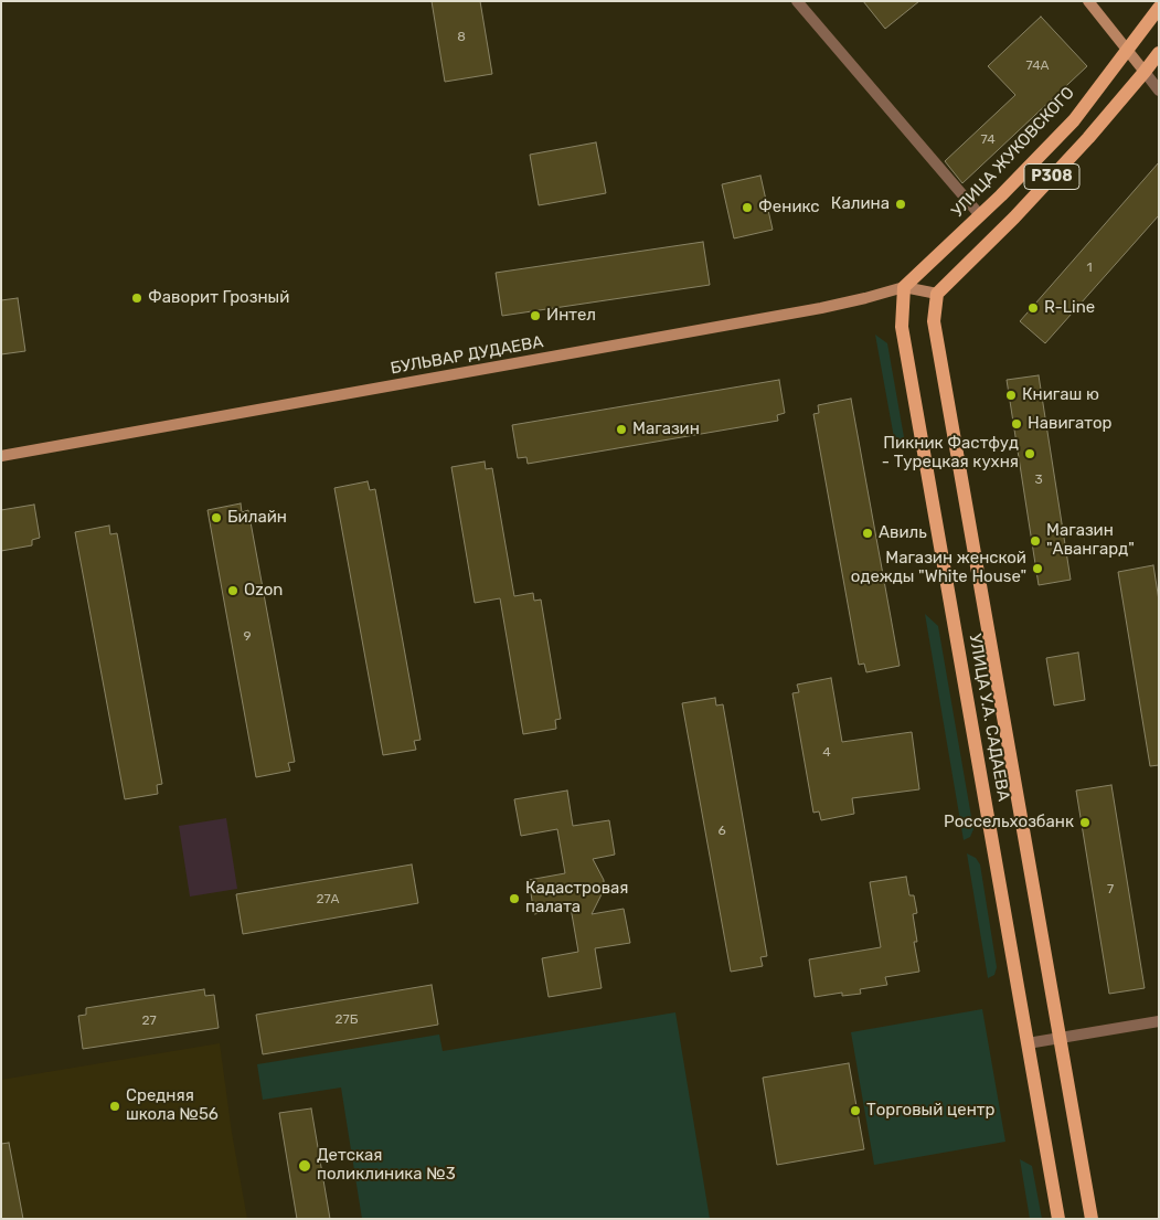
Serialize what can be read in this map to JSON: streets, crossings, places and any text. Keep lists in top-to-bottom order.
{
  "streets": {
    "main road": [
      "УЛИЦА ЖУКОВСКОГО",
      "P308",
      "БУЛЬВАР ДУДАЕВА",
      "УЛИЦА У.А. САДАЕВА"
    ]
  },
  "crossings": [
    ["УЛИЦА ЖУКОВСКОГО", "БУЛЬВАР ДУДАЕВА"],
    ["УЛИЦА ЖУКОВСКОГО", "УЛИЦА У.А. САДАЕВА"],
    ["P308", "БУЛЬВАР ДУДАЕВА"],
    ["P308", "УЛИЦА У.А. САДАЕВА"],
    ["БУЛЬВАР ДУДАЕВА", "УЛИЦА У.А. САДАЕВА"]
  ],
  "places": [
    "Калина",
    "Феникс",
    "Фаворит Грозный",
    "R-Line",
    "Интел",
    "Книгаш ю",
    "Навигатор",
    "Магазин",
    "Пикник Фастфуд - Турецкая кухня",
    "Билайн",
    "Авиль",
    "Магазин \"Авангард\"",
    "Магазин женской одежды \"White House\"",
    "Ozon",
    "Россельхозбанк",
    "Кадастровая палата",
    "Средняя школа №56",
    "Торговый центр",
    "Детская поликлиника №3"
  ],
  "house_numbers": [
    "8",
    "74А",
    "74",
    "1",
    "3",
    "9",
    "4",
    "6",
    "7",
    "27А",
    "27Б",
    "27"
  ]
}
